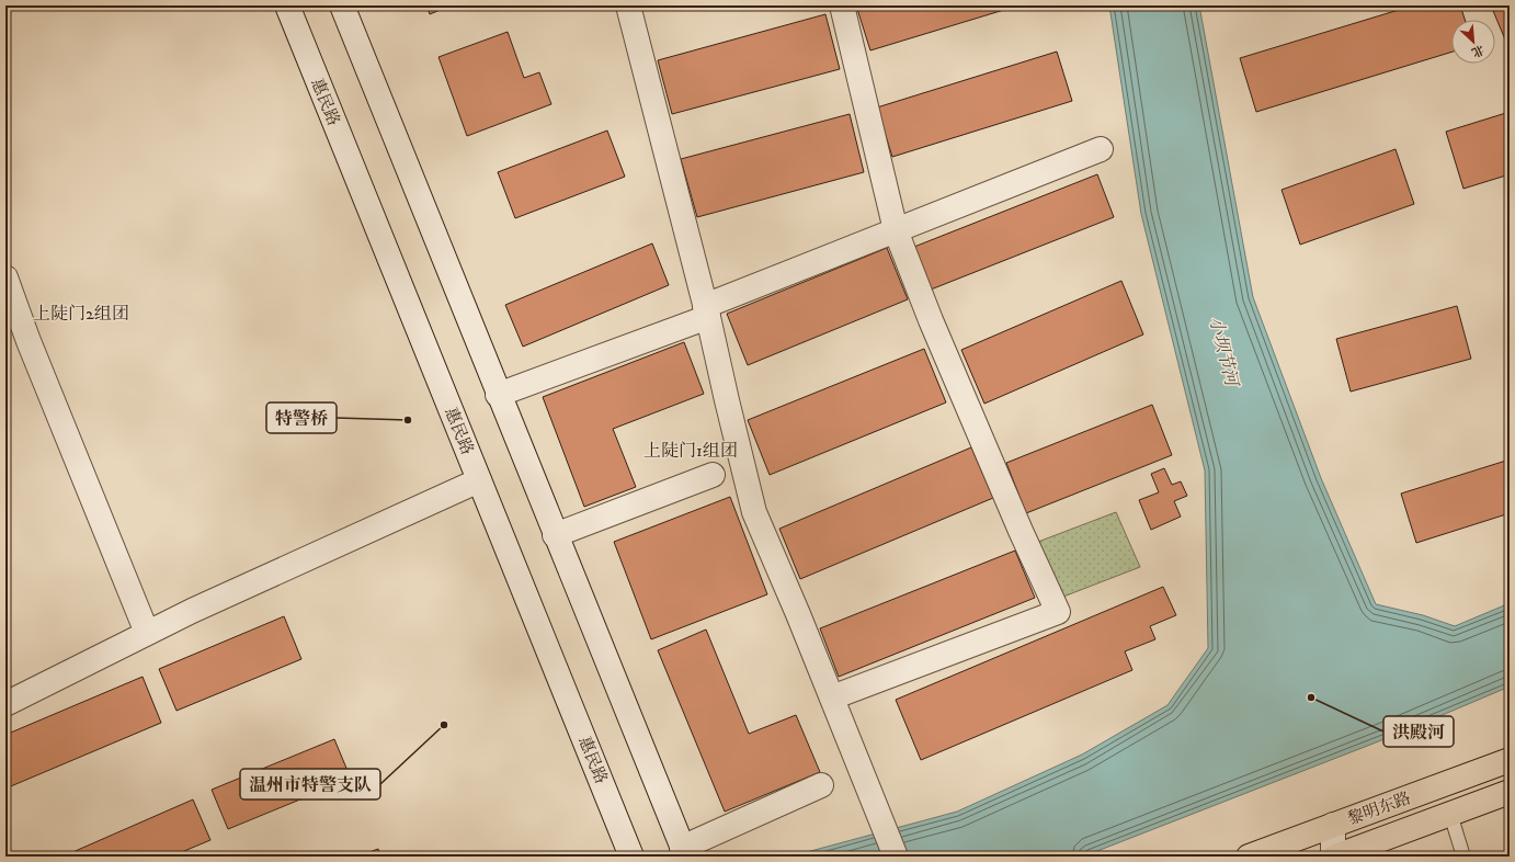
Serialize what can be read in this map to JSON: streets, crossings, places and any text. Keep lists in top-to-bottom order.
{
  "streets": {
    "highway": ["黎明东路"],
    "street": ["惠民路"]
  },
  "districts": ["上陡门2组团", "上陡门1组团"],
  "water": ["小坝节河"],
  "places": ["特警桥", "洪殿河", "温州市特警支队"],
  "north": "bottom right"
}
